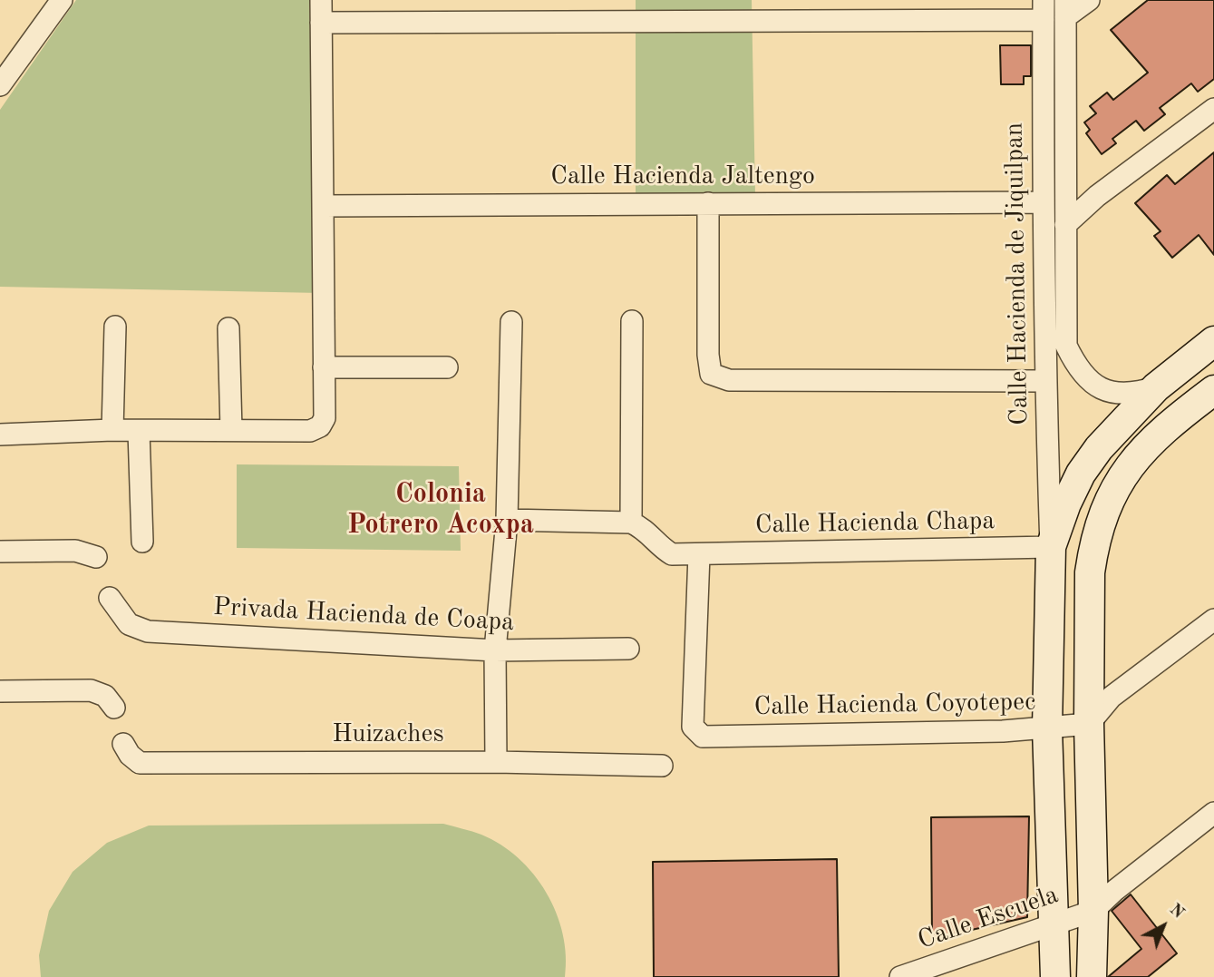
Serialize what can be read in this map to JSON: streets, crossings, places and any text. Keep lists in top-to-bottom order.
{
  "streets": {
    "street": [
      "Calle Hacienda Jaltengo",
      "Calle Hacienda de Jiquilpan",
      "Calle Hacienda Chapa",
      "Privada Hacienda de Coapa",
      "Calle Hacienda Coyotepec",
      "Huizaches",
      "Calle Escuela"
    ]
  },
  "crossings": [
    ["Calle Hacienda Jaltengo", "Calle Hacienda de Jiquilpan"],
    ["Calle Hacienda de Jiquilpan", "Calle Hacienda Chapa"],
    ["Calle Hacienda Chapa", "Calle Hacienda Coyotepec"]
  ],
  "districts": ["Colonia Potrero Acoxpa"],
  "north": "top right"
}
